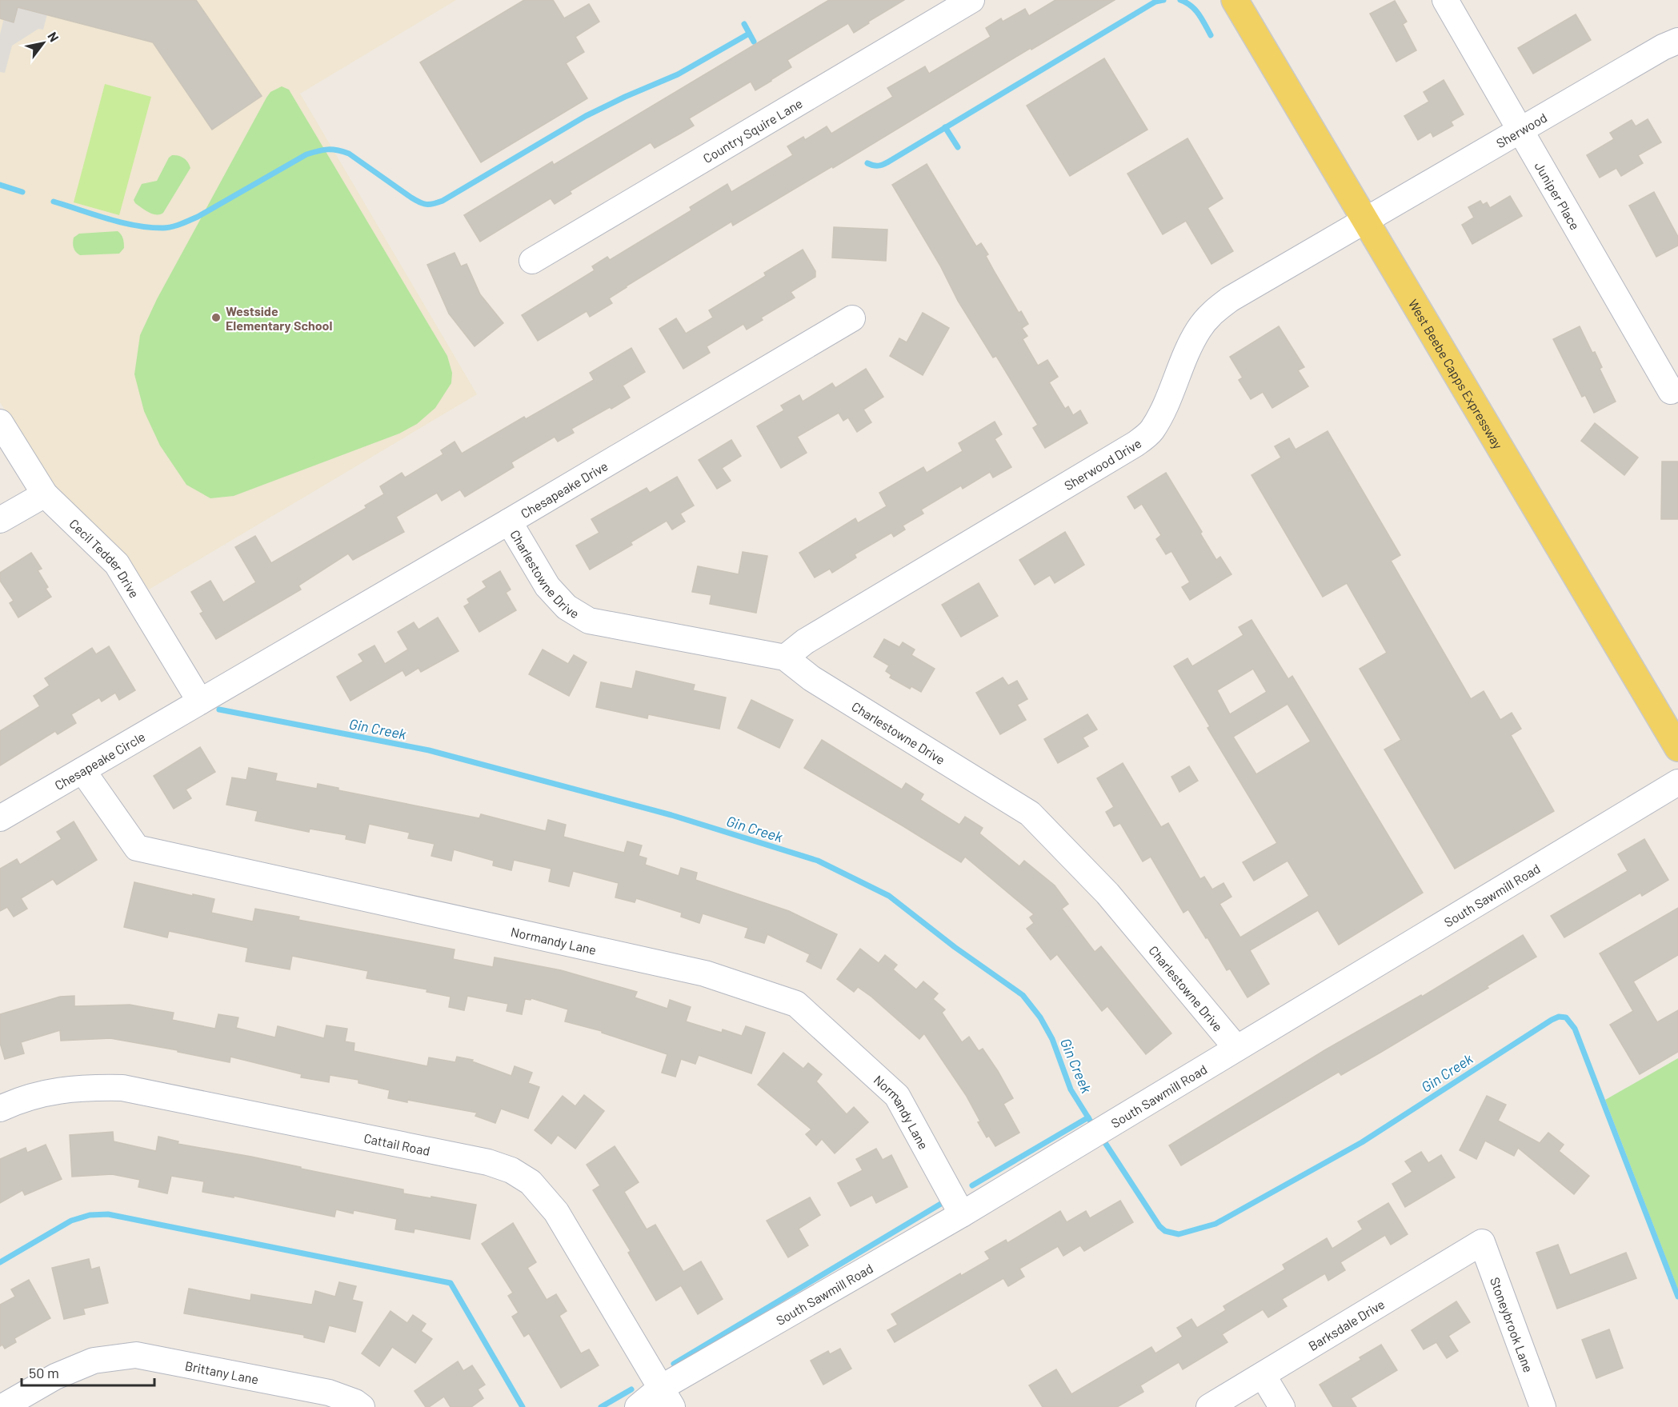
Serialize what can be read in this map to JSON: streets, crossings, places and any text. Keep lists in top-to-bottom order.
{
  "streets": {
    "main road": ["West Beebe Capps Expressway"],
    "street": [
      "Country Squire Lane",
      "Sherwood",
      "Juniper Place",
      "Sherwood Drive",
      "Chesapeake Drive",
      "Cecil Tedder Drive",
      "Charlestowne Drive",
      "Chesapeake Circle",
      "South Sawmill Road",
      "Normandy Lane",
      "Cattail Road",
      "Barksdale Drive",
      "Stoneybrook Lane",
      "Brittany Lane"
    ]
  },
  "crossings": [
    ["Sherwood", "Juniper Place"],
    ["Sherwood", "West Beebe Capps Expressway"],
    ["Sherwood", "Sherwood Drive"],
    ["West Beebe Capps Expressway", "Sherwood Drive"],
    ["Sherwood Drive", "Charlestowne Drive"],
    ["Chesapeake Drive", "Cecil Tedder Drive"],
    ["Chesapeake Drive", "Charlestowne Drive"],
    ["Chesapeake Drive", "Chesapeake Circle"],
    ["Cecil Tedder Drive", "Chesapeake Circle"],
    ["Charlestowne Drive", "South Sawmill Road"],
    ["Chesapeake Circle", "Normandy Lane"],
    ["South Sawmill Road", "Normandy Lane"],
    ["South Sawmill Road", "Cattail Road"],
    ["Barksdale Drive", "Stoneybrook Lane"]
  ],
  "water": ["Gin Creek"],
  "places": ["Westside Elementary School"],
  "scale_bar": "50 m",
  "north": "top right"
}
